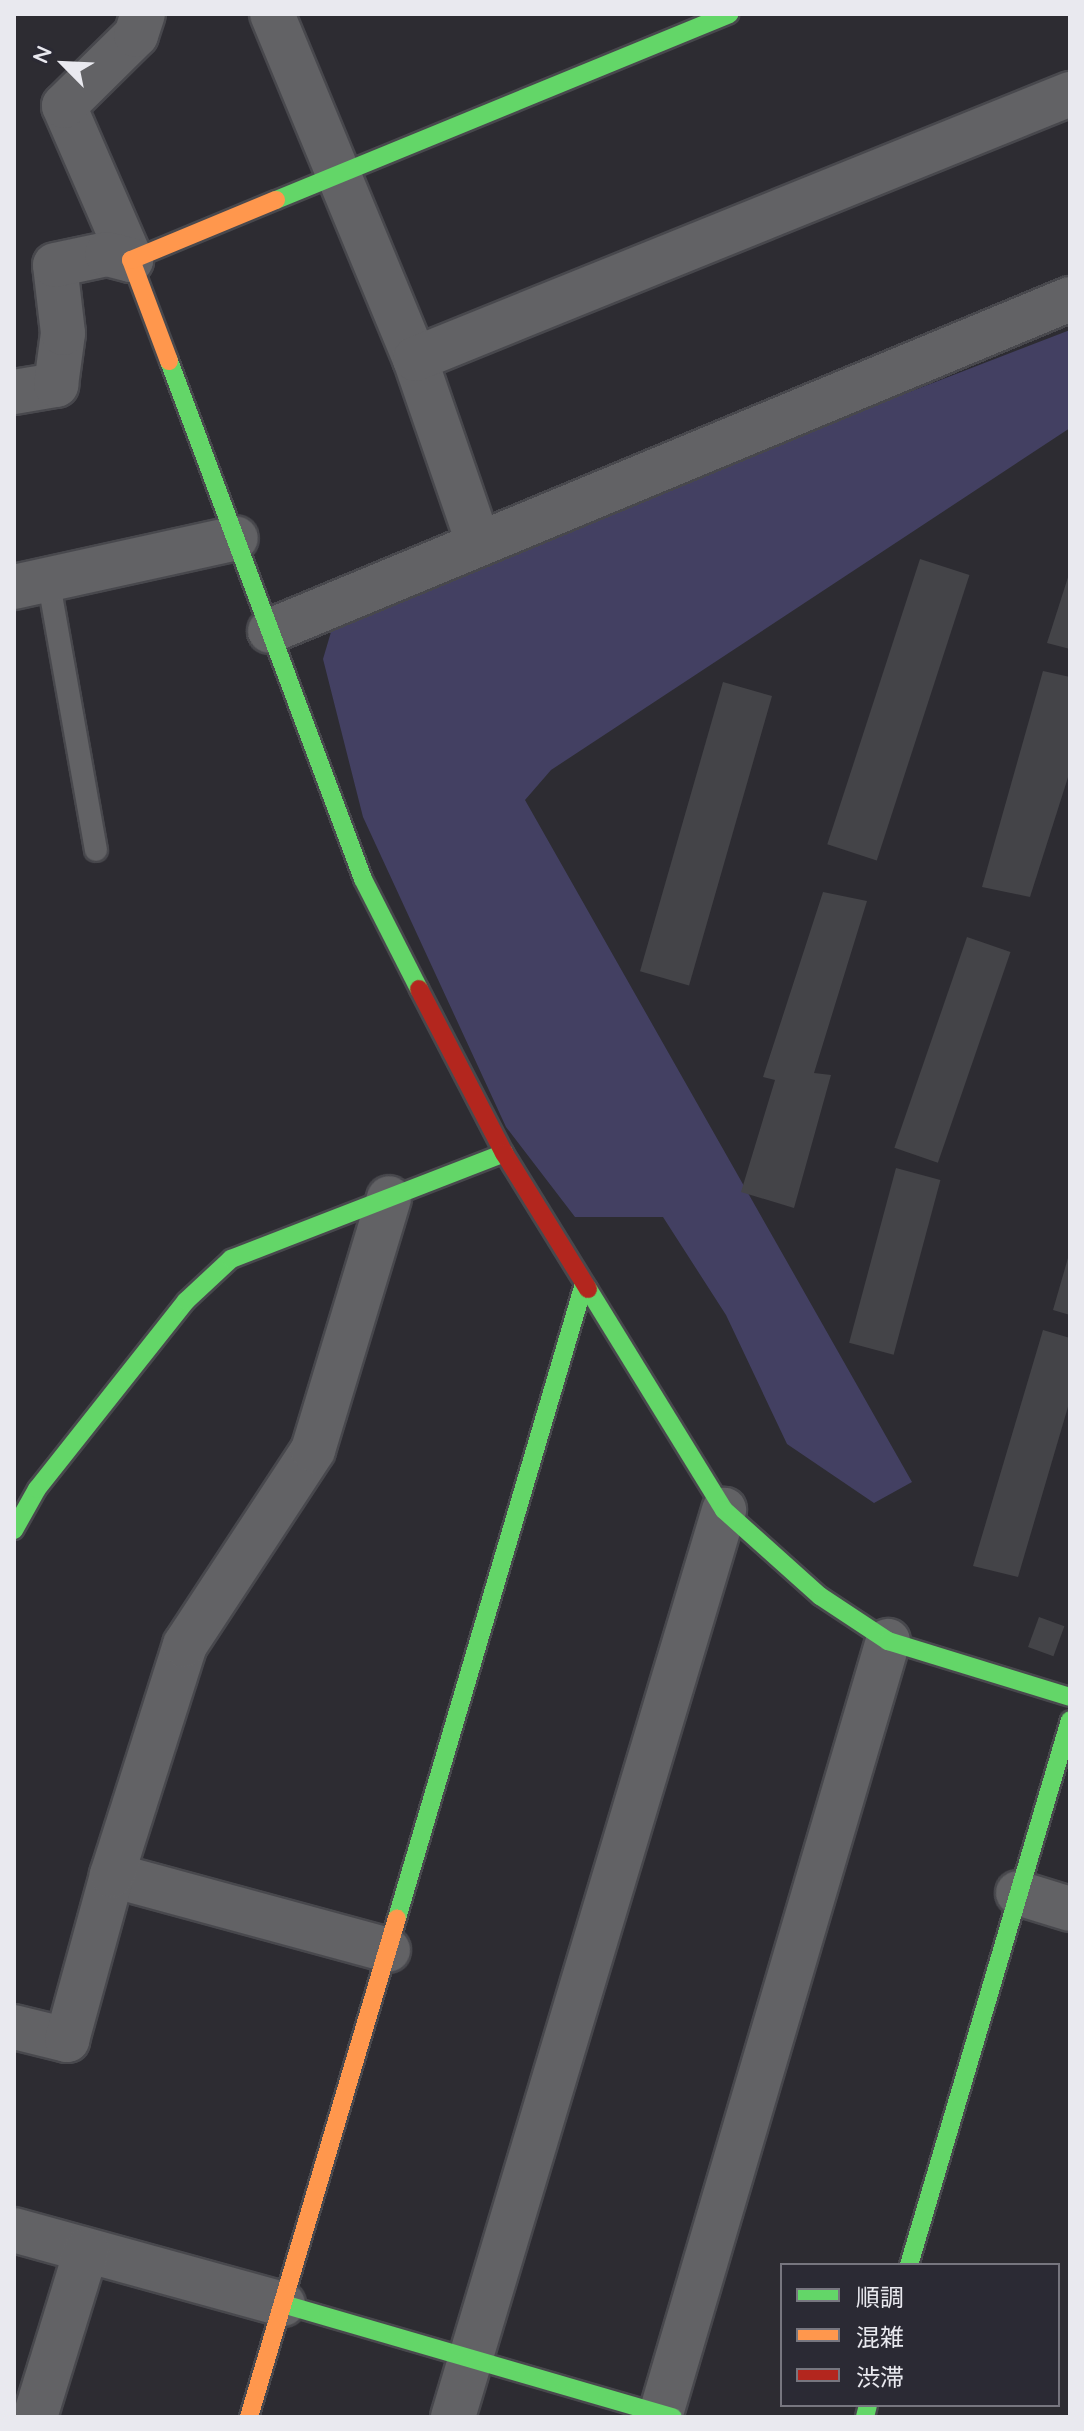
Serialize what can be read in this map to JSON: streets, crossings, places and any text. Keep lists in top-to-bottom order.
{
  "legend": ["順調", "混雑", "渋滞"],
  "north": "top left"
}
